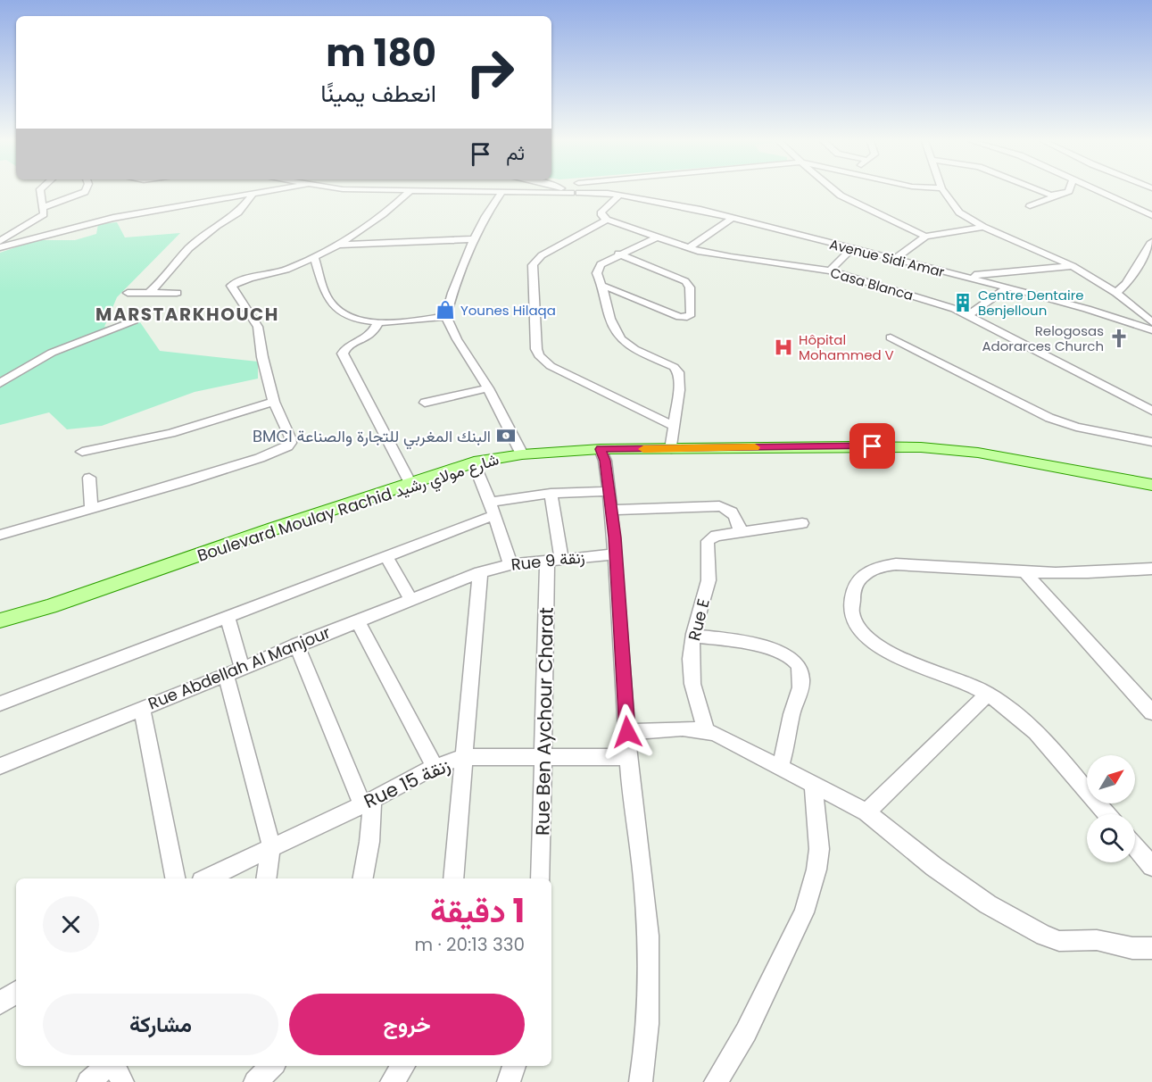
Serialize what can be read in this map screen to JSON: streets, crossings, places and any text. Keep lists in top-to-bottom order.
{
  "streets": {
    "main road": ["Boulevard Moulay Rachid شارع مولاي رشيد"],
    "street": [
      "Avenue Sidi Amar",
      "Casa Blanca",
      "Rue 9 زنقة",
      "Rue E",
      "Rue Abdellah Al Manjour",
      "Rue Ben Aychour Charat",
      "Rue 15 زنقة"
    ]
  },
  "crossings": [
    ["Rue 9 زنقة", "Rue Abdellah Al Manjour"],
    ["Rue 9 زنقة", "Rue Ben Aychour Charat"],
    ["Rue Ben Aychour Charat", "Rue 15 زنقة"]
  ],
  "districts": ["MARSTARKHOUCH"],
  "places": {
    "building": ["Centre Dentaire Benjelloun"],
    "shop": ["Younes Hilaqa"],
    "church": ["Relogosas Adorarces Church"],
    "hospital": ["Hôpital Mohammed V"],
    "bank": ["BMCI البنك المغربي للتجارة والصناعة"]
  },
  "north": "top right",
  "page": {
    "turn": ["180 m", "انعطف يمينًا"],
    "then": "ثم",
    "heading": ["1 دقيقة", "330 m · 20:13"],
    "buttons": ["خروج", "مشاركة"]
  }
}
